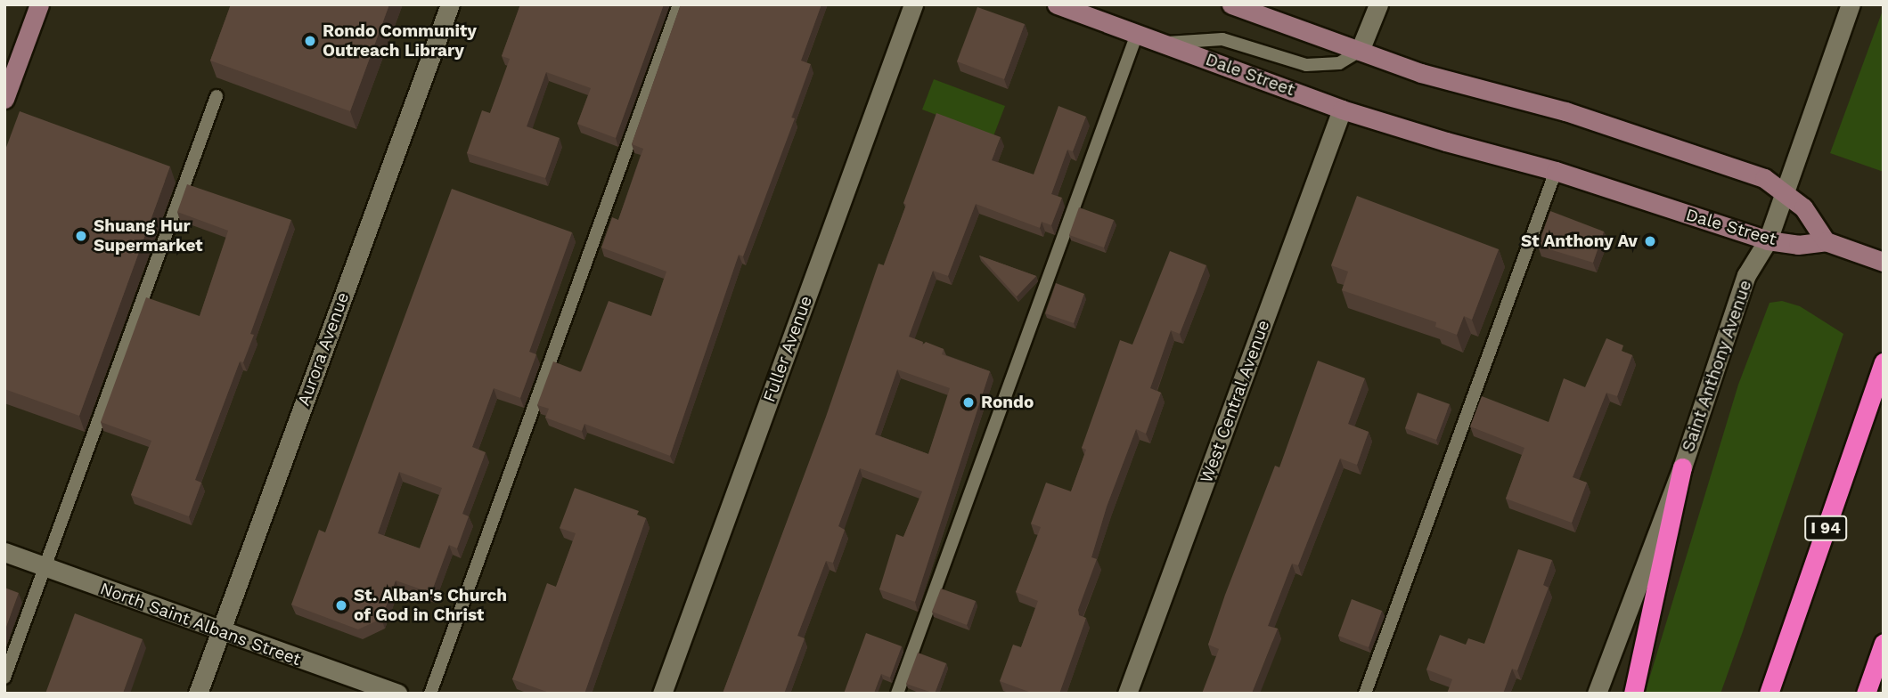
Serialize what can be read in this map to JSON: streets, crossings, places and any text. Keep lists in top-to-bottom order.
{
  "streets": {
    "highway": ["I 94"],
    "main road": ["Dale Street"],
    "street": [
      "Aurora Avenue",
      "Fuller Avenue",
      "Saint Anthony Avenue",
      "West Central Avenue",
      "North Saint Albans Street"
    ]
  },
  "crossings": [
    ["Dale Street", "Saint Anthony Avenue"],
    ["Dale Street", "West Central Avenue"],
    ["Aurora Avenue", "North Saint Albans Street"]
  ],
  "places": [
    "Rondo Community Outreach Library",
    "Shuang Hur Supermarket",
    "St Anthony Av",
    "Rondo",
    "St. Alban's Church of God in Christ"
  ]
}
